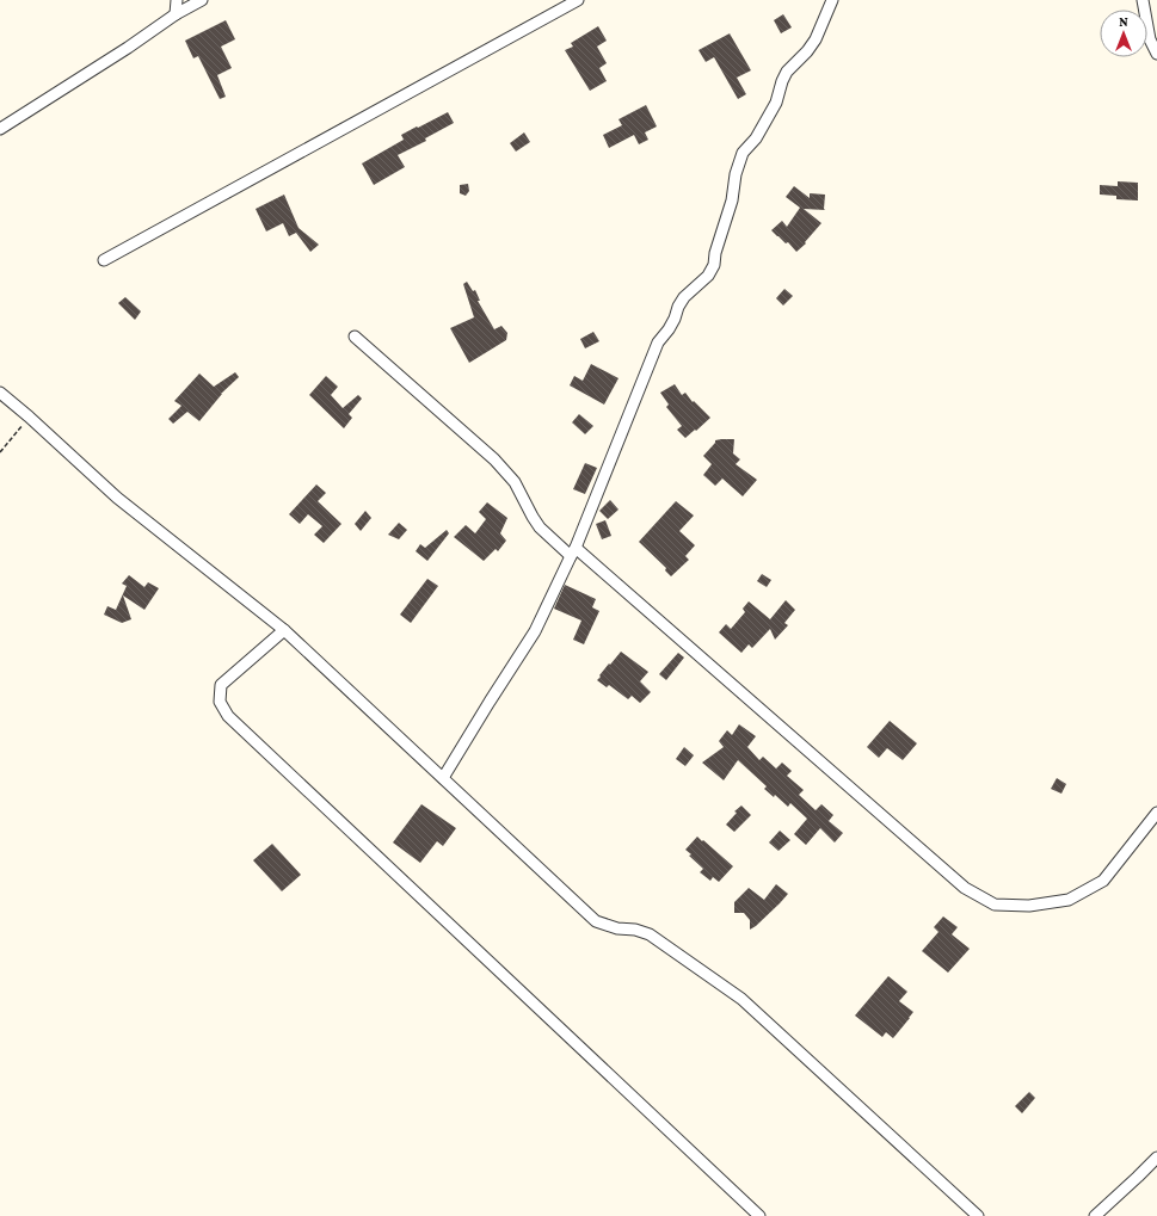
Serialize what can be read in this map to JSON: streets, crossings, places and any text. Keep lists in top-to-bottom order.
{
  "north": "top"
}
